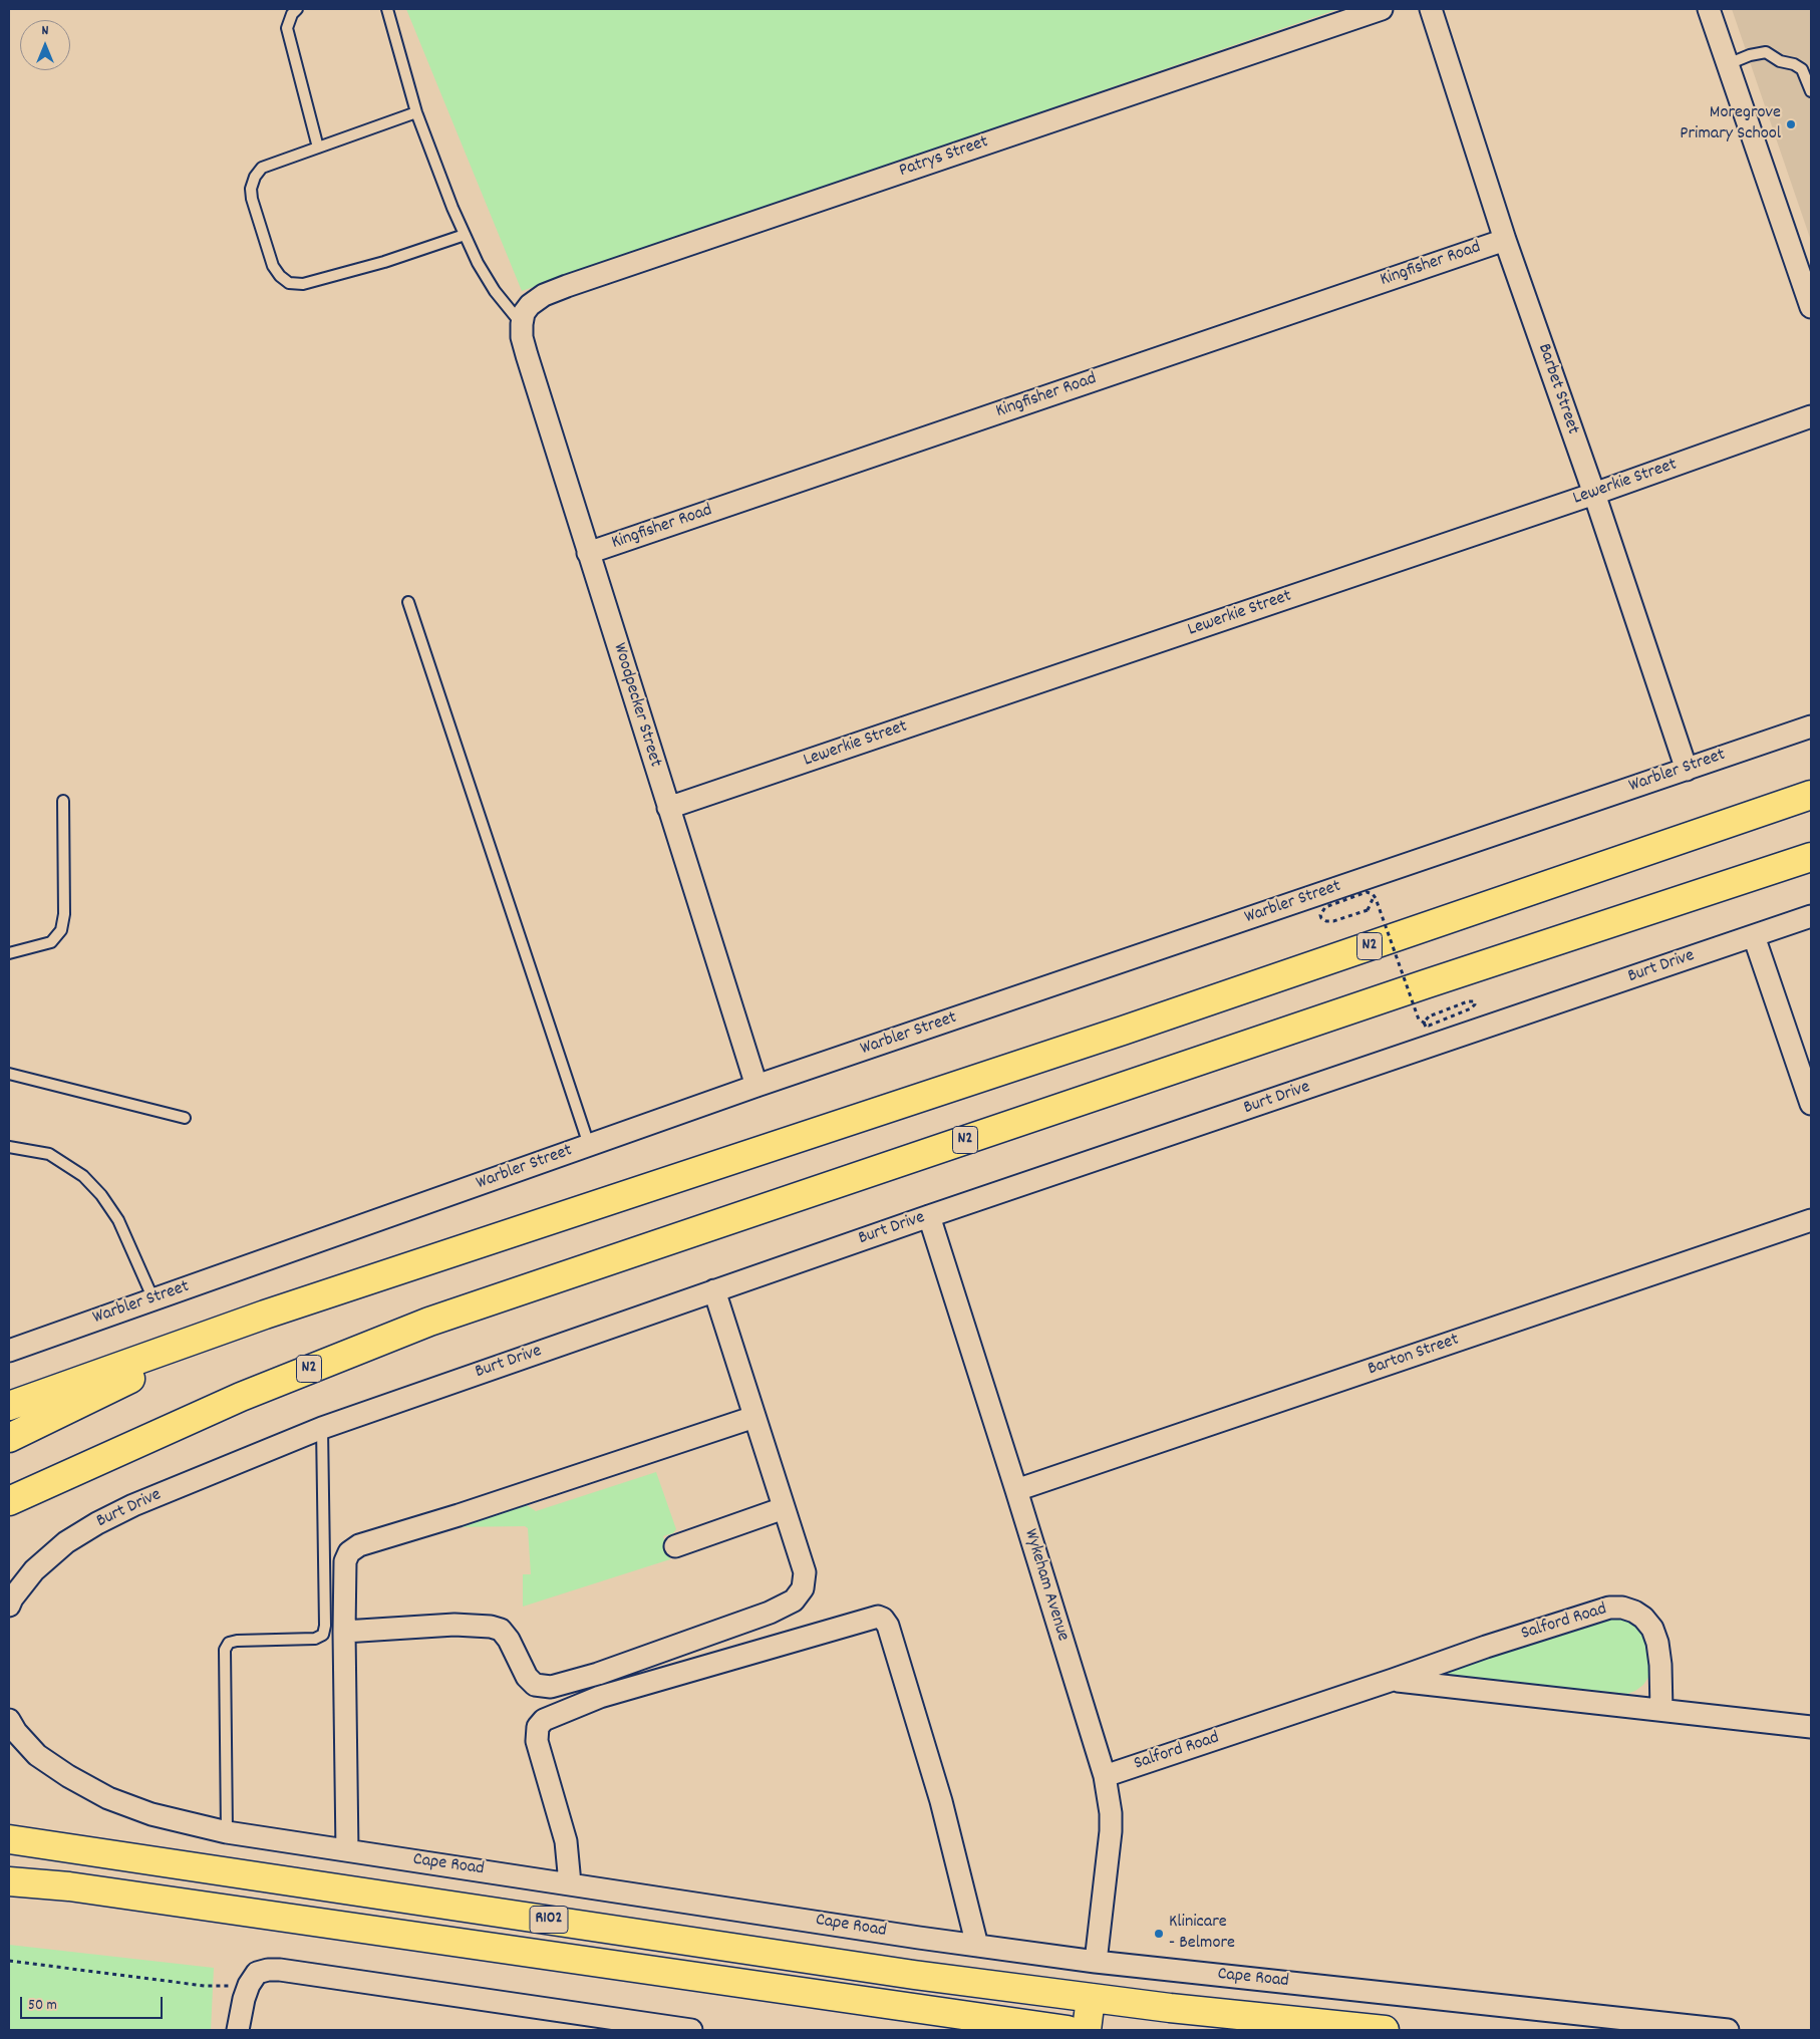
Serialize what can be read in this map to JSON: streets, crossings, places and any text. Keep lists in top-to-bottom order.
{
  "streets": {
    "main road": ["N2", "R102"],
    "street": [
      "Patrys Street",
      "Kingfisher Road",
      "Barbet Street",
      "Lewerkie Street",
      "Woodpecker Street",
      "Warbler Street",
      "Burt Drive",
      "Barton Street",
      "Wykeham Avenue",
      "Salford Road",
      "Cape Road"
    ]
  },
  "crossings": [
    ["Patrys Street", "Woodpecker Street"],
    ["Kingfisher Road", "Barbet Street"],
    ["Kingfisher Road", "Woodpecker Street"],
    ["Barbet Street", "Lewerkie Street"],
    ["Barbet Street", "Warbler Street"],
    ["Lewerkie Street", "Woodpecker Street"],
    ["Woodpecker Street", "Warbler Street"],
    ["Burt Drive", "Wykeham Avenue"],
    ["Barton Street", "Wykeham Avenue"],
    ["Wykeham Avenue", "Salford Road"],
    ["Wykeham Avenue", "Cape Road"]
  ],
  "places": ["Moregrove Primary School", "Klinicare - Belmore"],
  "scale_bar": "50 m",
  "north": "top"
}
